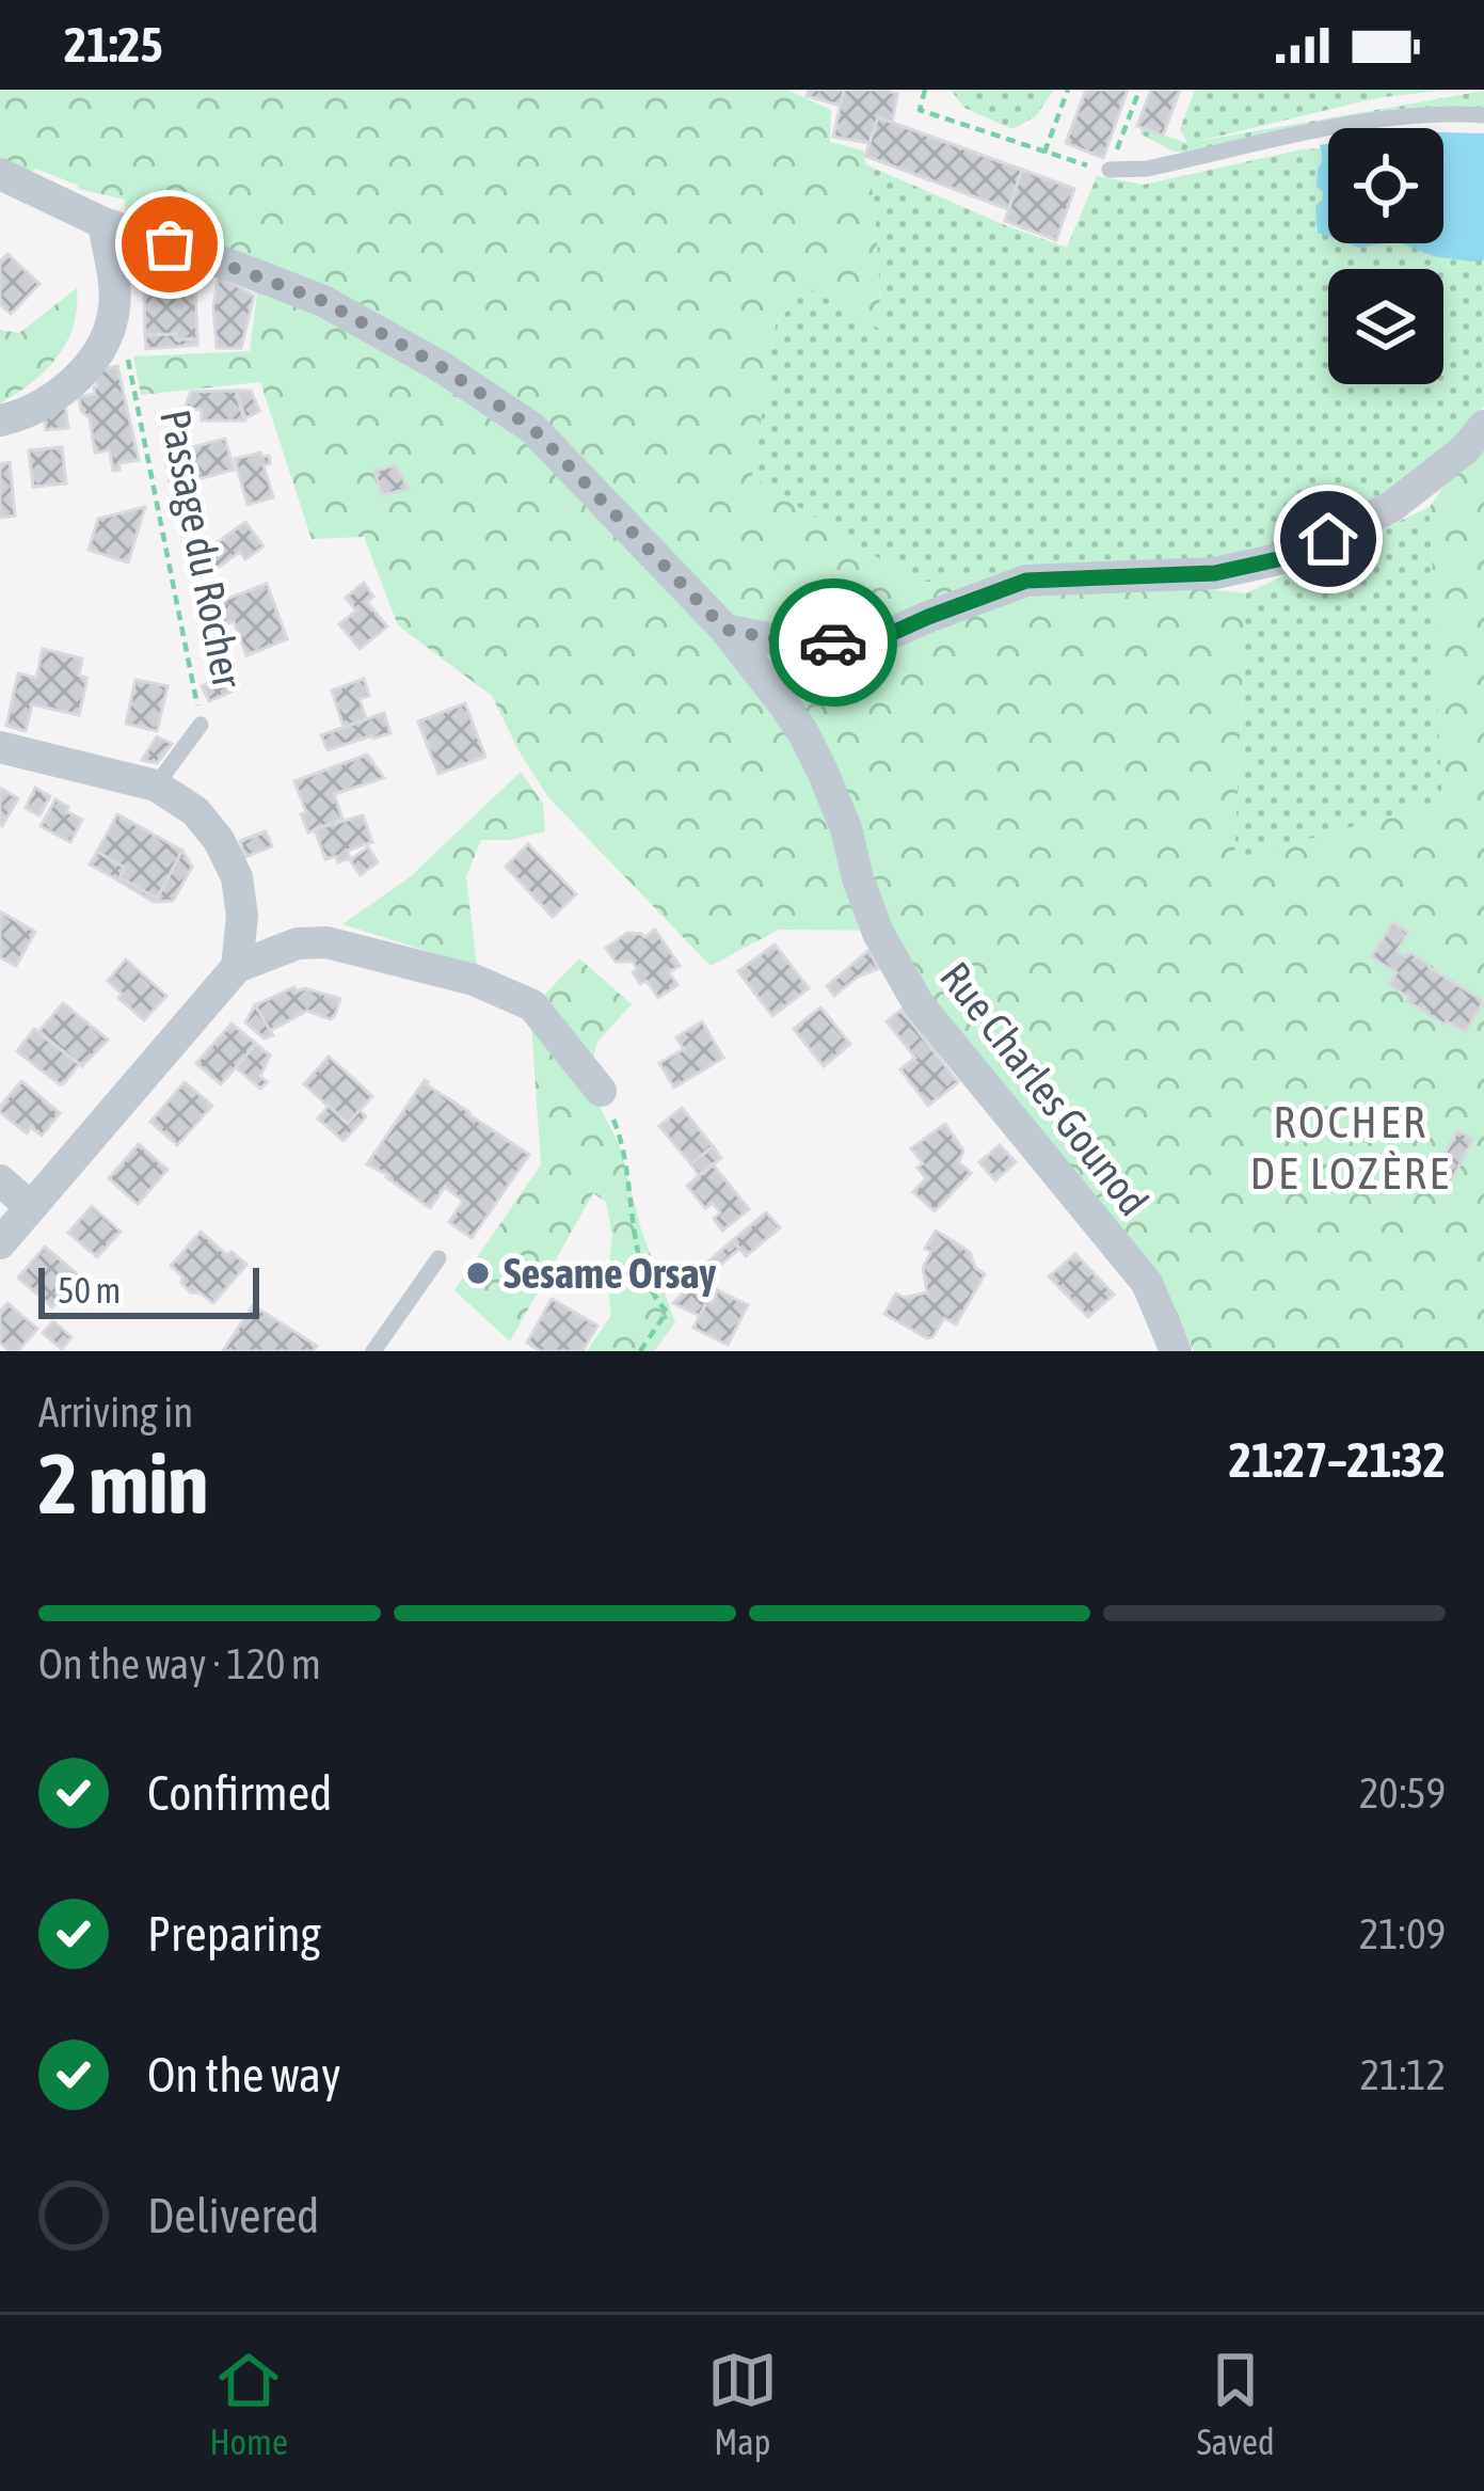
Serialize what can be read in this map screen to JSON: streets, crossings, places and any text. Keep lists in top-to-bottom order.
{
  "streets": {
    "street": ["Rue Charles Gounod"],
    "lane": ["Passage du Rocher"]
  },
  "districts": ["ROCHER DE LOZÈRE"],
  "places": ["Sesame Orsay"],
  "scale_bar": "50 m",
  "page": {
    "status": "21:25",
    "scale": "50 m",
    "heading": ["2 min", "Arriving in", "21:27–21:32"],
    "bar": "On the way · 120 m",
    "list": [
      ["Confirmed", "20:59"],
      ["Preparing", "21:09"],
      ["On the way", "21:12"],
      "Delivered"
    ],
    "tabs": ["Home", "Map", "Saved"]
  }
}
